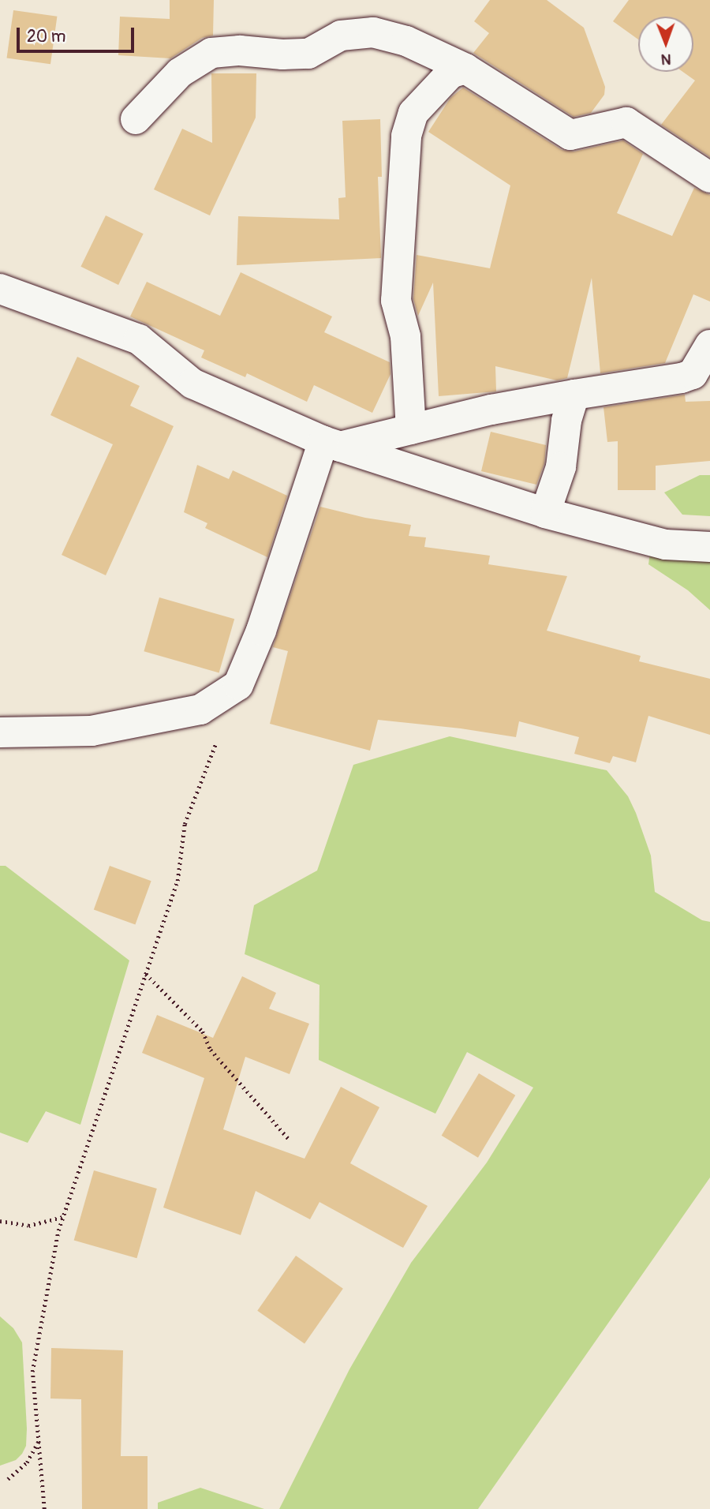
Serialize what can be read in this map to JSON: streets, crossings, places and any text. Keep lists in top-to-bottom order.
{
  "scale_bar": "20 m",
  "north": "bottom"
}
